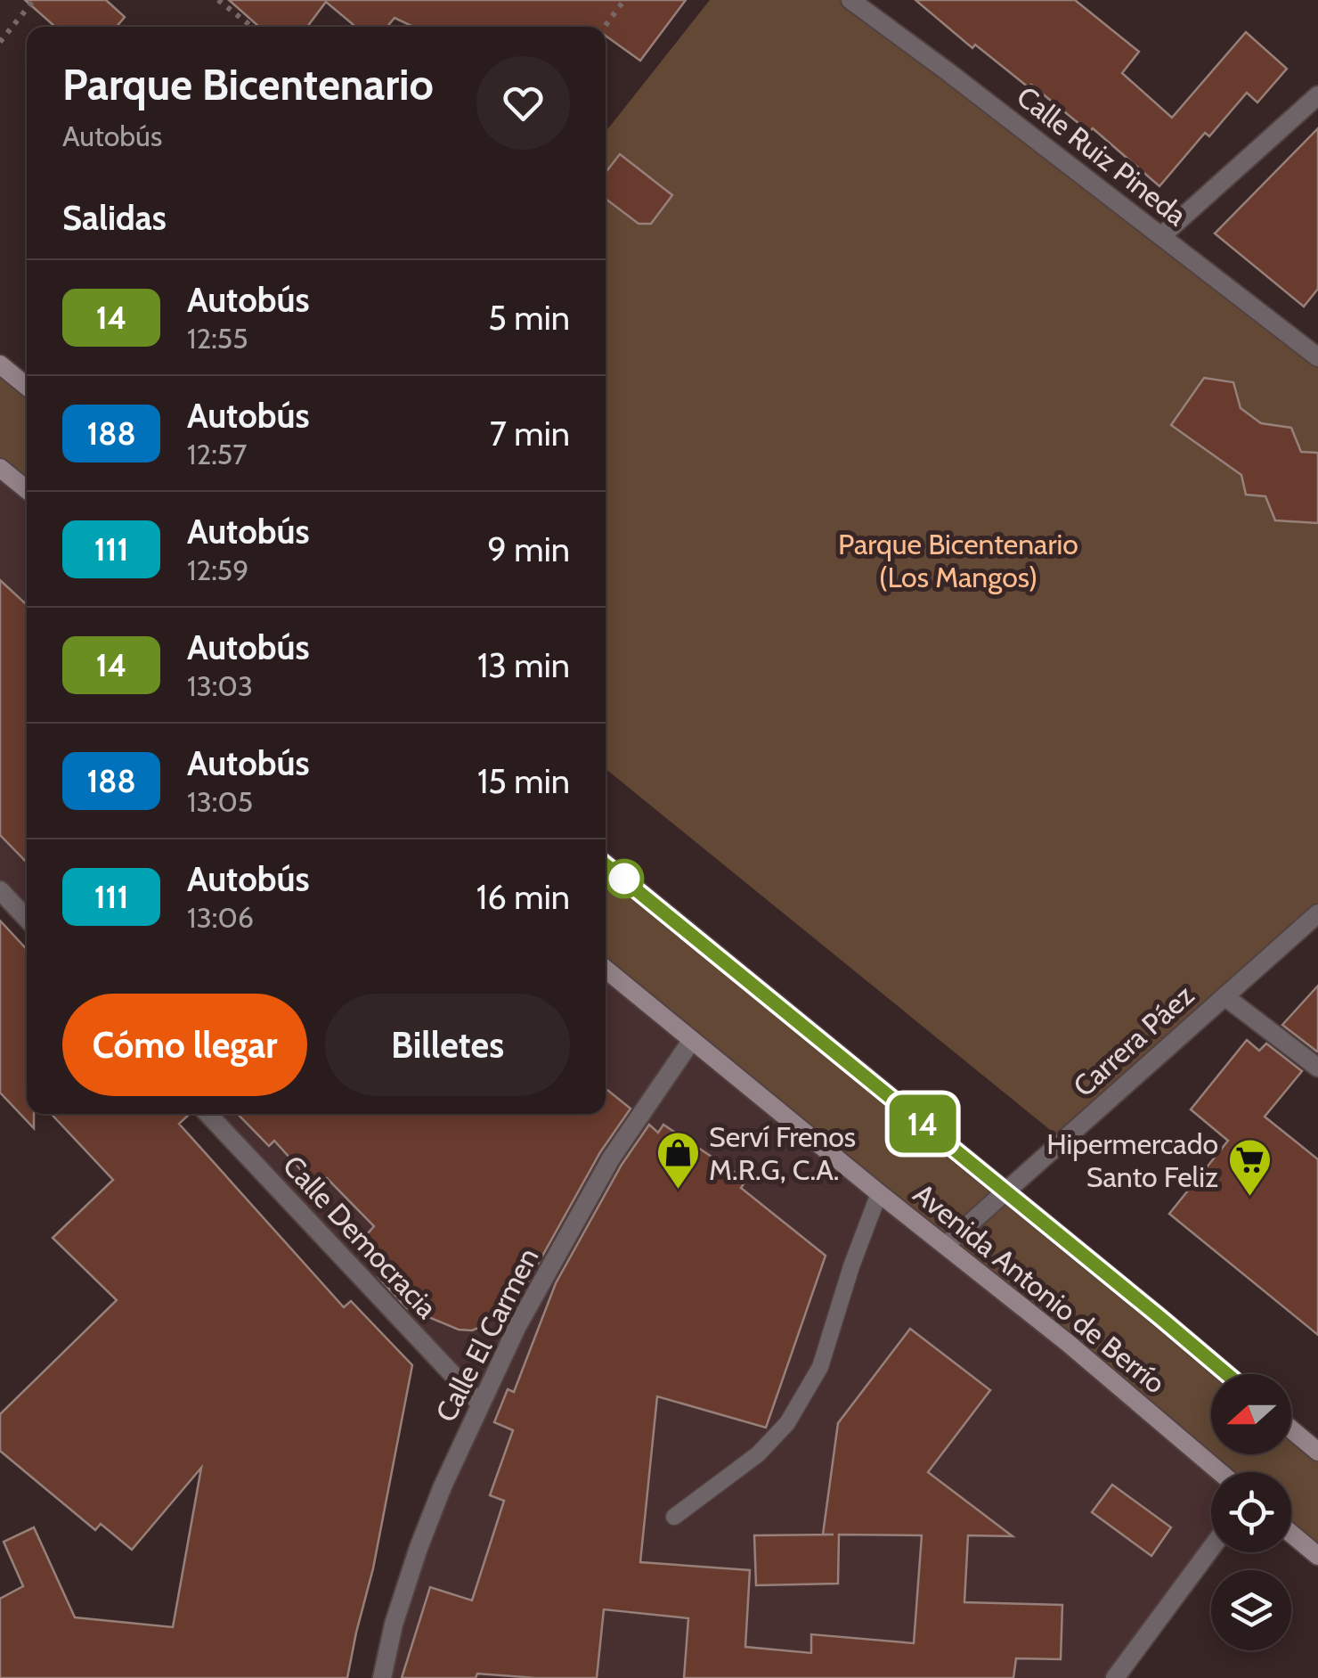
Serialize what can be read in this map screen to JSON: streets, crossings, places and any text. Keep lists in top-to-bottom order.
{
  "streets": {
    "street": [
      "Calle Ruiz Pineda",
      "Carrera Páez",
      "Calle Democracia",
      "Avenida Antonio de Berrío",
      "Calle El Carmen"
    ]
  },
  "crossings": [
    ["Carrera Páez", "Avenida Antonio de Berrío"],
    ["Calle Democracia", "Calle El Carmen"],
    ["Avenida Antonio de Berrío", "Calle El Carmen"]
  ],
  "parks": ["Parque Bicentenario (Los Mangos)"],
  "places": {
    "shop": ["Serví Frenos M.R.G, C.A."],
    "supermarket": ["Hipermercado Santo Feliz"]
  },
  "lines": ["bus line 14"],
  "north": "left",
  "page": {
    "on_map": "14",
    "heading": [
      ["Parque Bicentenario", "Autobús"],
      "Salidas"
    ],
    "list": [
      {
        "mark": "14",
        "name": "Autobús",
        "note": "12:55",
        "value": "5 min"
      },
      {
        "mark": "188",
        "name": "Autobús",
        "note": "12:57",
        "value": "7 min"
      },
      {
        "mark": "111",
        "name": "Autobús",
        "note": "12:59",
        "value": "9 min"
      },
      {
        "mark": "14",
        "name": "Autobús",
        "note": "13:03",
        "value": "13 min"
      },
      {
        "mark": "188",
        "name": "Autobús",
        "note": "13:05",
        "value": "15 min"
      },
      {
        "mark": "111",
        "name": "Autobús",
        "note": "13:06",
        "value": "16 min"
      }
    ],
    "buttons": ["Cómo llegar", "Billetes"]
  }
}
